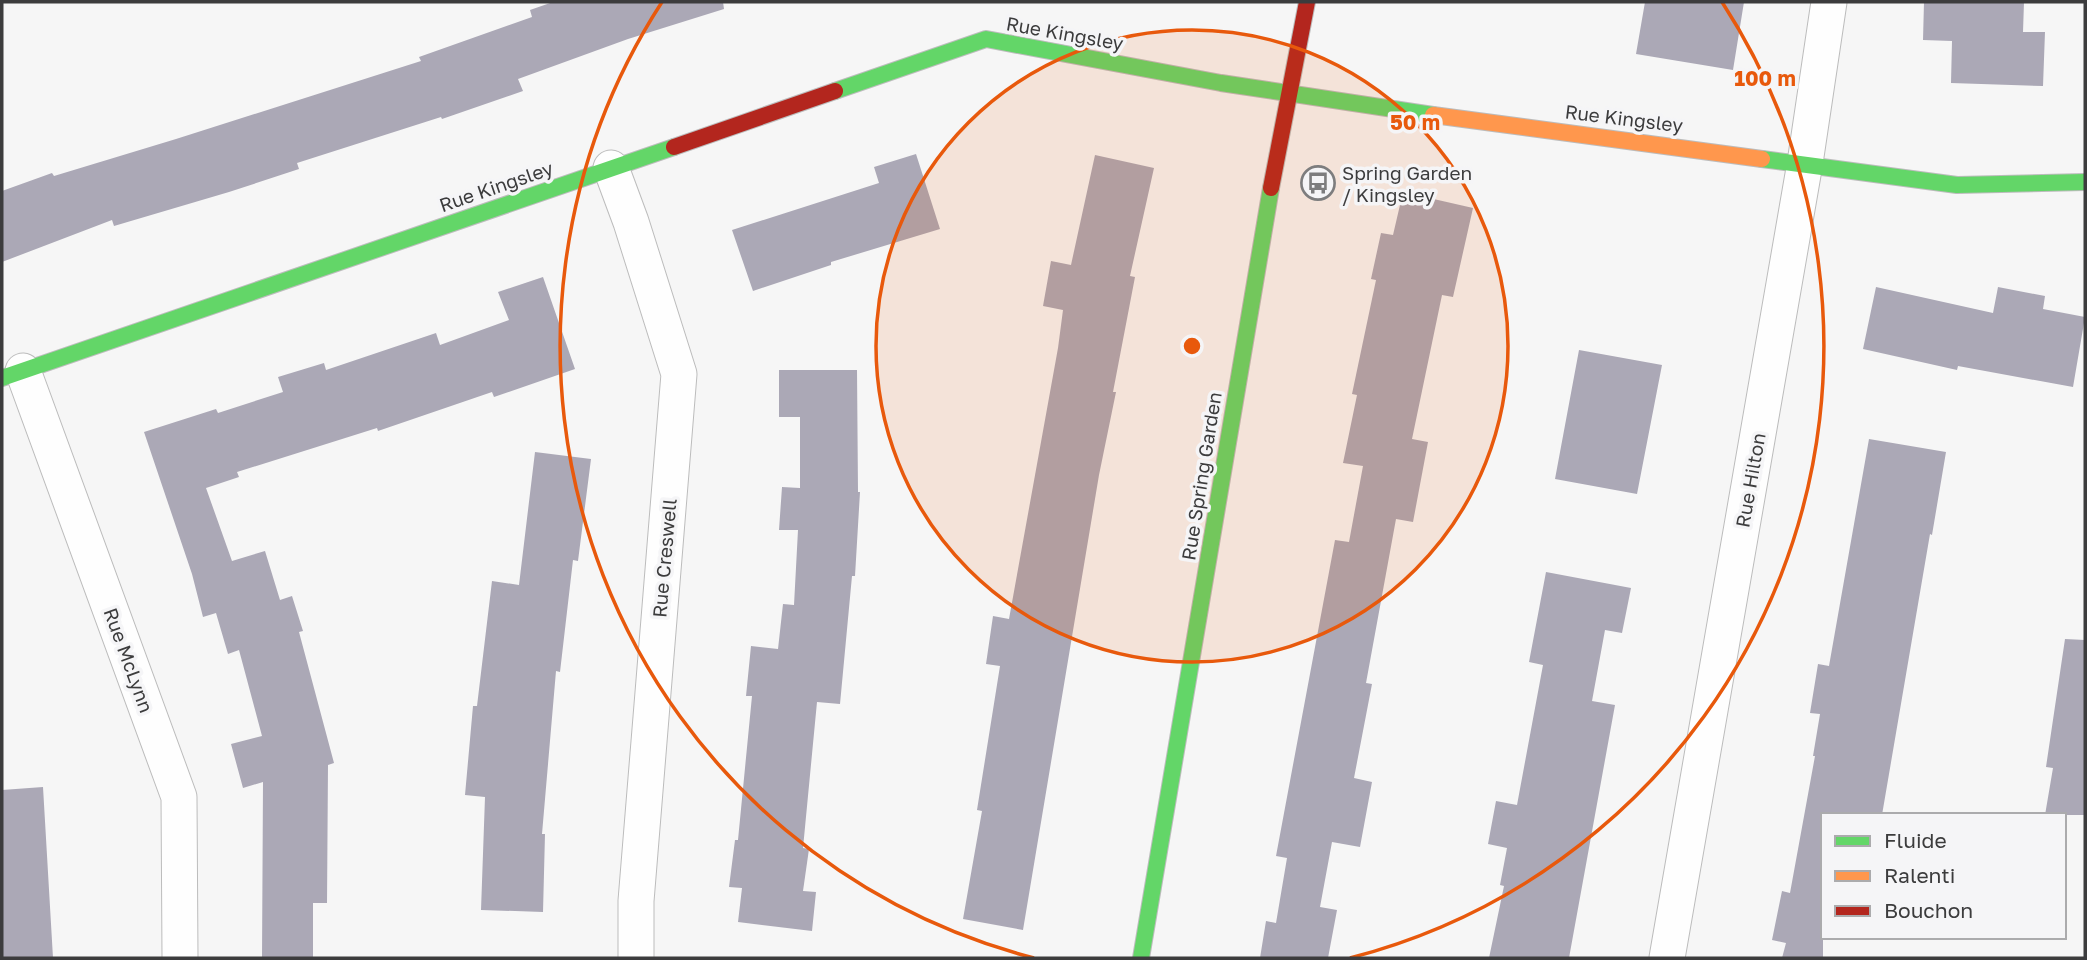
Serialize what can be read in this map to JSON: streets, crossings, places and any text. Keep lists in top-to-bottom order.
{
  "streets": {
    "street": [
      "Rue Kingsley",
      "Rue Spring Garden",
      "Rue Hilton",
      "Rue Creswell",
      "Rue McLynn"
    ]
  },
  "crossings": [
    ["Rue Kingsley", "Rue Spring Garden"],
    ["Rue Kingsley", "Rue Hilton"],
    ["Rue Kingsley", "Rue Creswell"],
    ["Rue Kingsley", "Rue McLynn"]
  ],
  "places": {
    "bus stop": ["Spring Garden / Kingsley"]
  },
  "legend": ["Fluide", "Ralenti", "Bouchon"],
  "rings": ["100 m", "50 m"]
}
